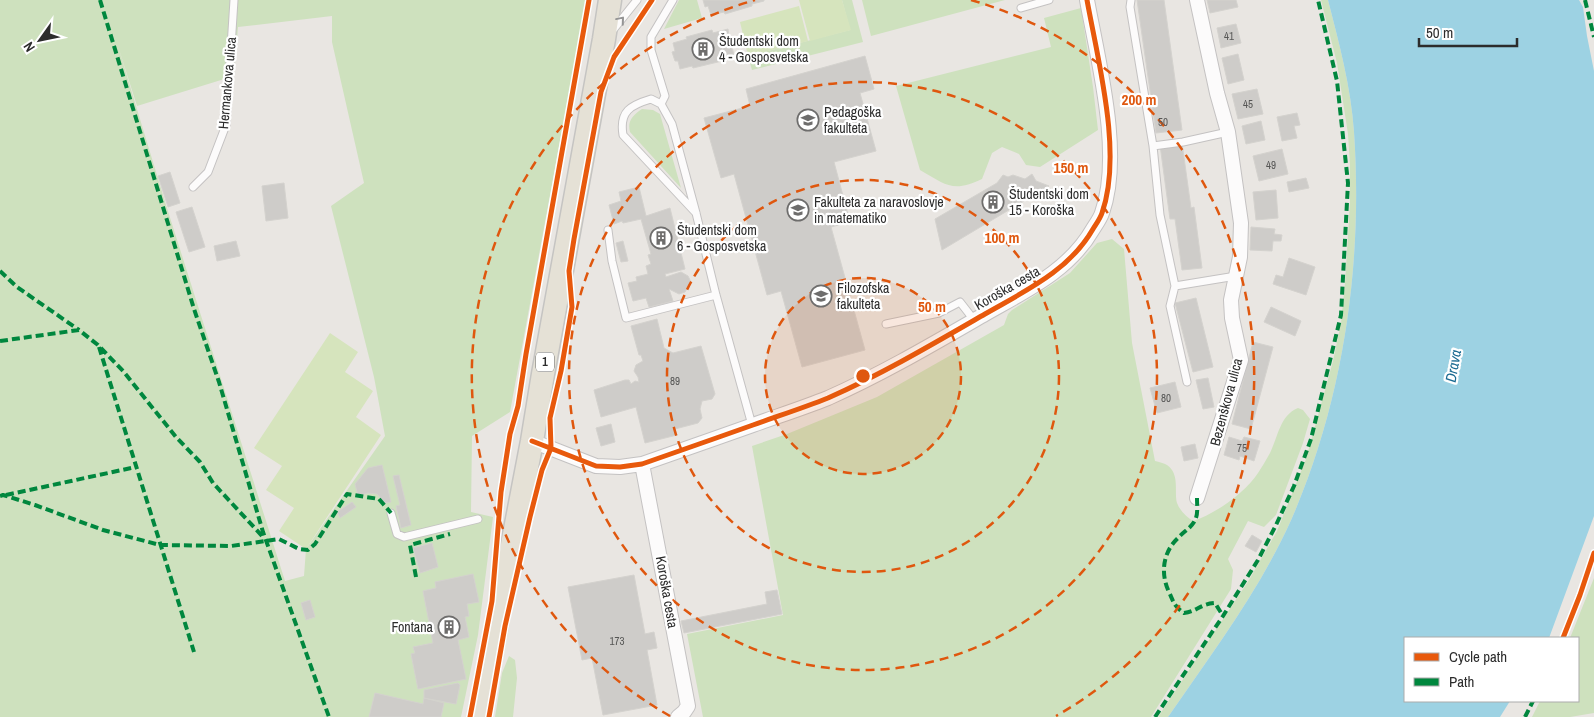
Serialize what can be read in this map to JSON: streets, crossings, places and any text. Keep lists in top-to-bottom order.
{
  "streets": {
    "main road": ["1"],
    "street": ["Koroška cesta", "Bezenškova ulica"],
    "lane": ["Hermankova ulica"]
  },
  "crossings": [
    ["Koroška cesta", "1"]
  ],
  "water": ["Drava"],
  "places": {
    "building": [
      "Študentski dom 4 - Gosposvetska",
      "Študentski dom 15 - Koroška",
      "Študentski dom 6 - Gosposvetska",
      "Fontana"
    ],
    "school or university": ["Pedagoška fakulteta", "Fakulteta za naravoslovje in matematiko", "Filozofska fakulteta"]
  },
  "house_numbers": [
    "41",
    "45",
    "50",
    "49",
    "89",
    "80",
    "75",
    "173"
  ],
  "legend": ["Cycle path", "Path"],
  "scale_bar": "50 m",
  "north": "bottom left",
  "rings": [
    "200 m",
    "150 m",
    "100 m",
    "50 m"
  ]
}
